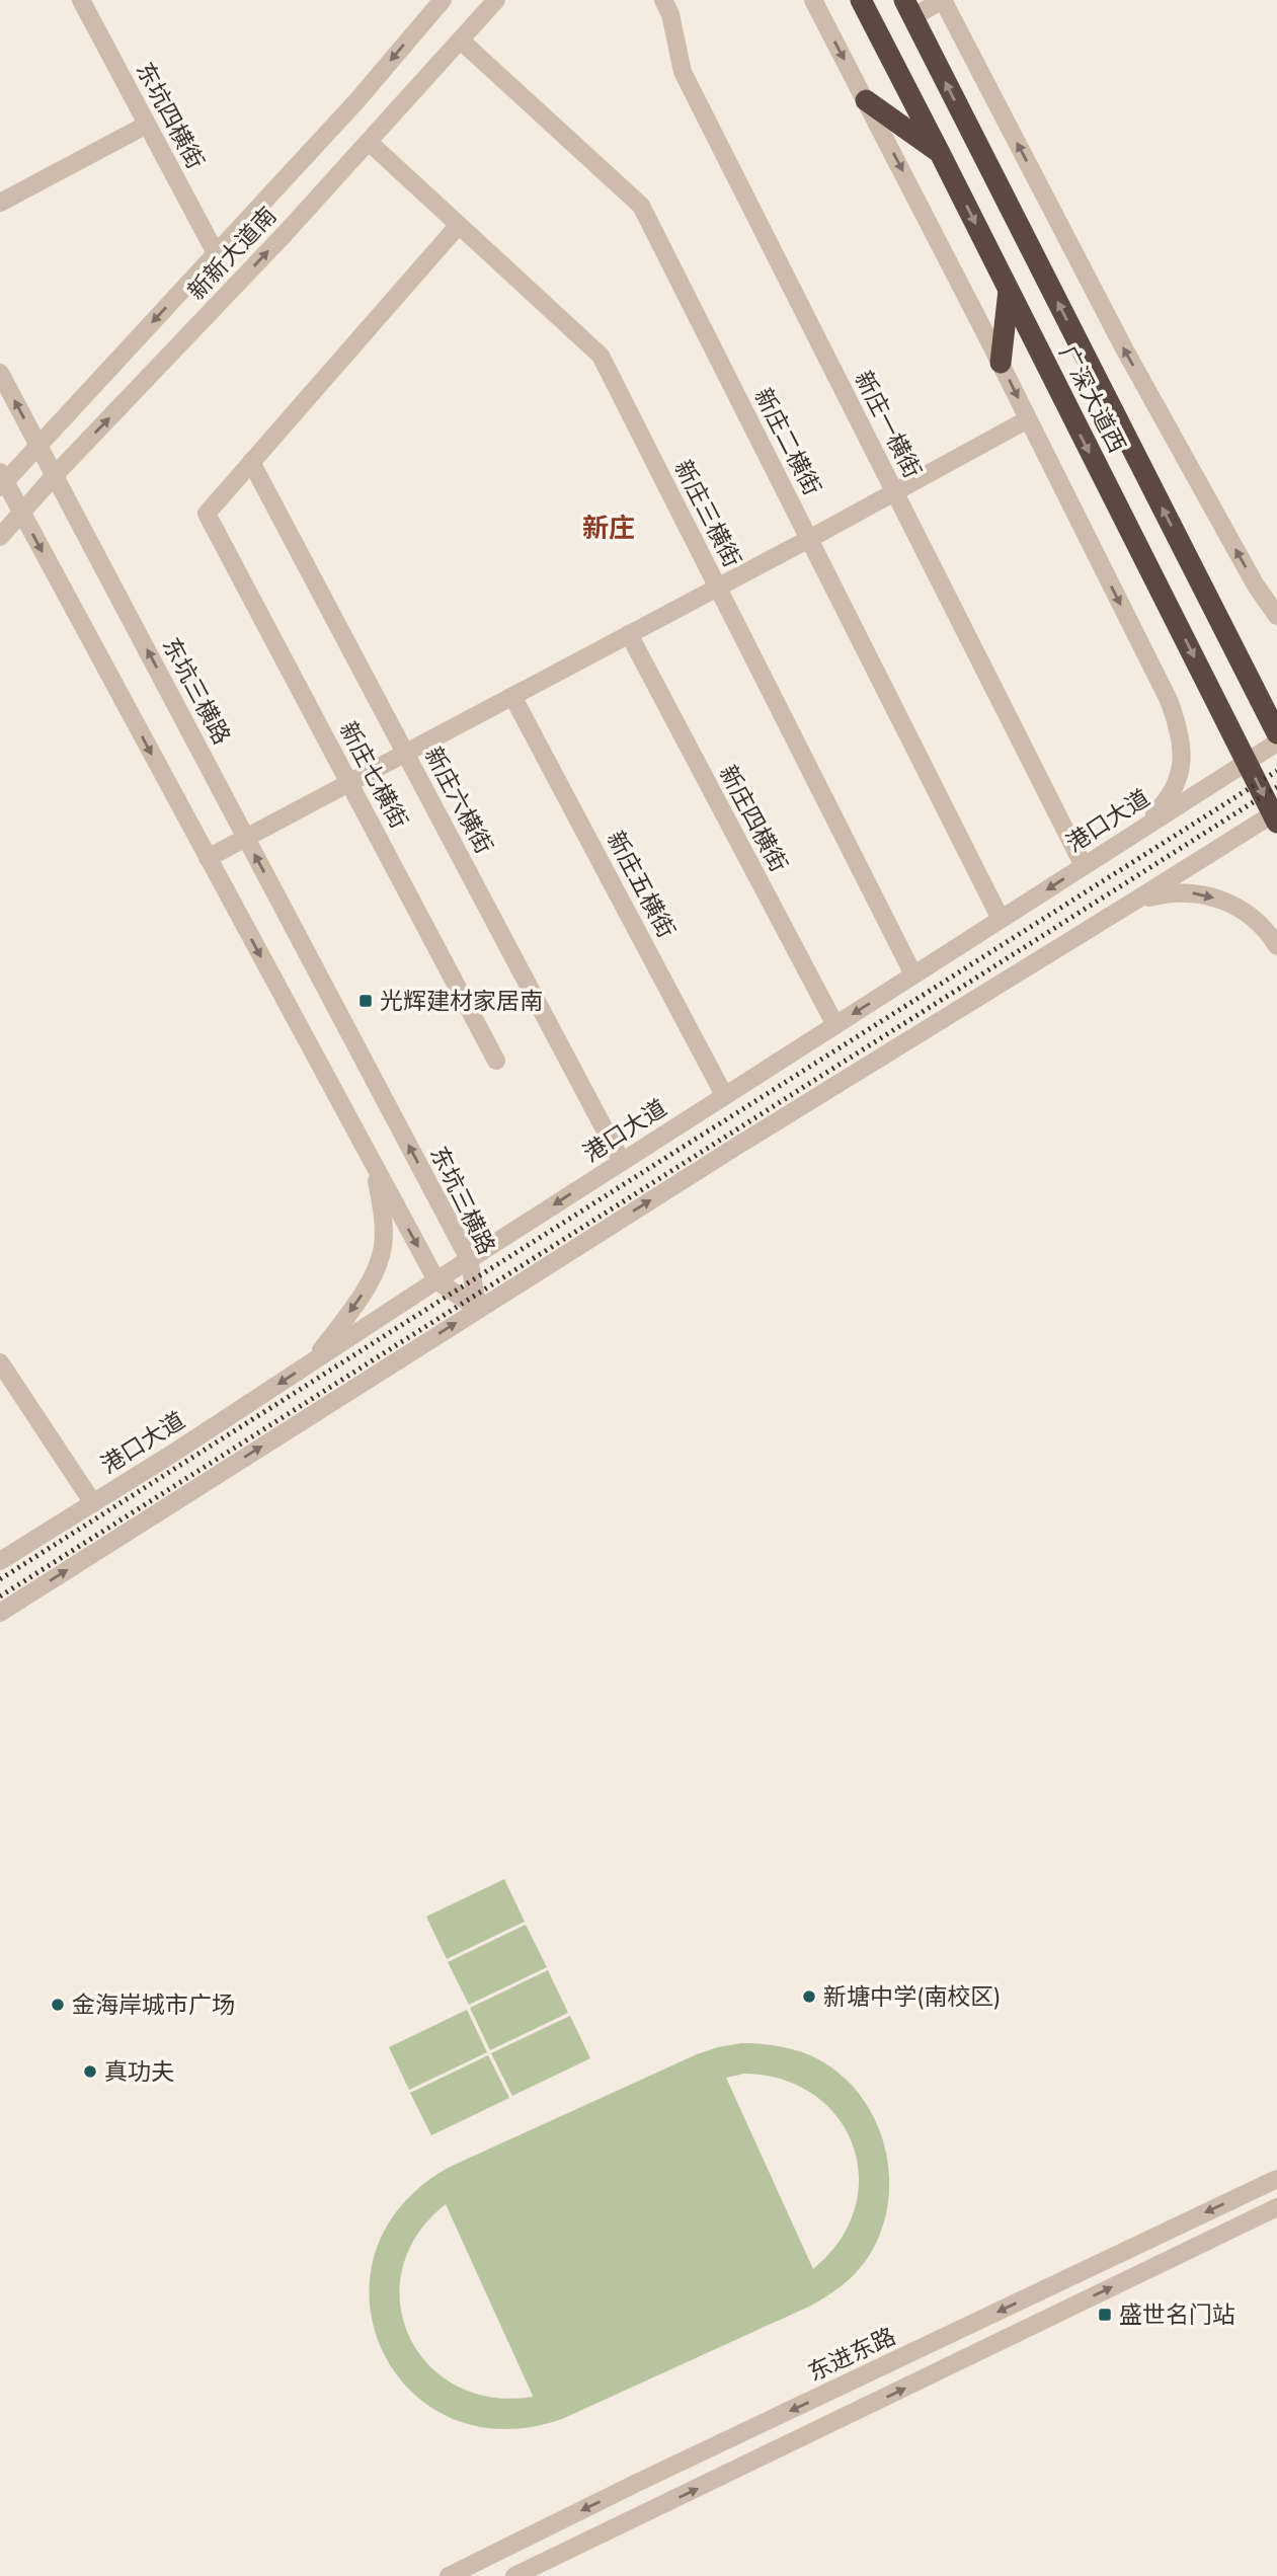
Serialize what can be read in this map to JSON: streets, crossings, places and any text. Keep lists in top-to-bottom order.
{
  "streets": {
    "highway": ["广深大道西"],
    "street": [
      "东坑四横街",
      "新新大道南",
      "新庄一横街",
      "新庄二横街",
      "新庄三横街",
      "东坑三横路",
      "新庄七横街",
      "新庄六横街",
      "新庄四横街",
      "港口大道",
      "新庄五横街",
      "东进东路"
    ]
  },
  "crossings": [
    ["东坑四横街", "新新大道南"],
    ["新新大道南", "新庄二横街"],
    ["新新大道南", "新庄三横街"],
    ["新新大道南", "东坑三横路"],
    ["广深大道西", "港口大道"],
    ["新庄一横街", "港口大道"],
    ["新庄二横街", "港口大道"],
    ["新庄三横街", "港口大道"],
    ["东坑三横路", "港口大道"],
    ["新庄七横街", "新庄六横街"],
    ["新庄六横街", "港口大道"],
    ["新庄四横街", "港口大道"],
    ["港口大道", "新庄五横街"]
  ],
  "districts": ["新庄"],
  "places": {
    "transit": ["光辉建材家居南", "盛世名门站"],
    "other": ["新塘中学(南校区)", "金海岸城市广场", "真功夫"]
  }
}
